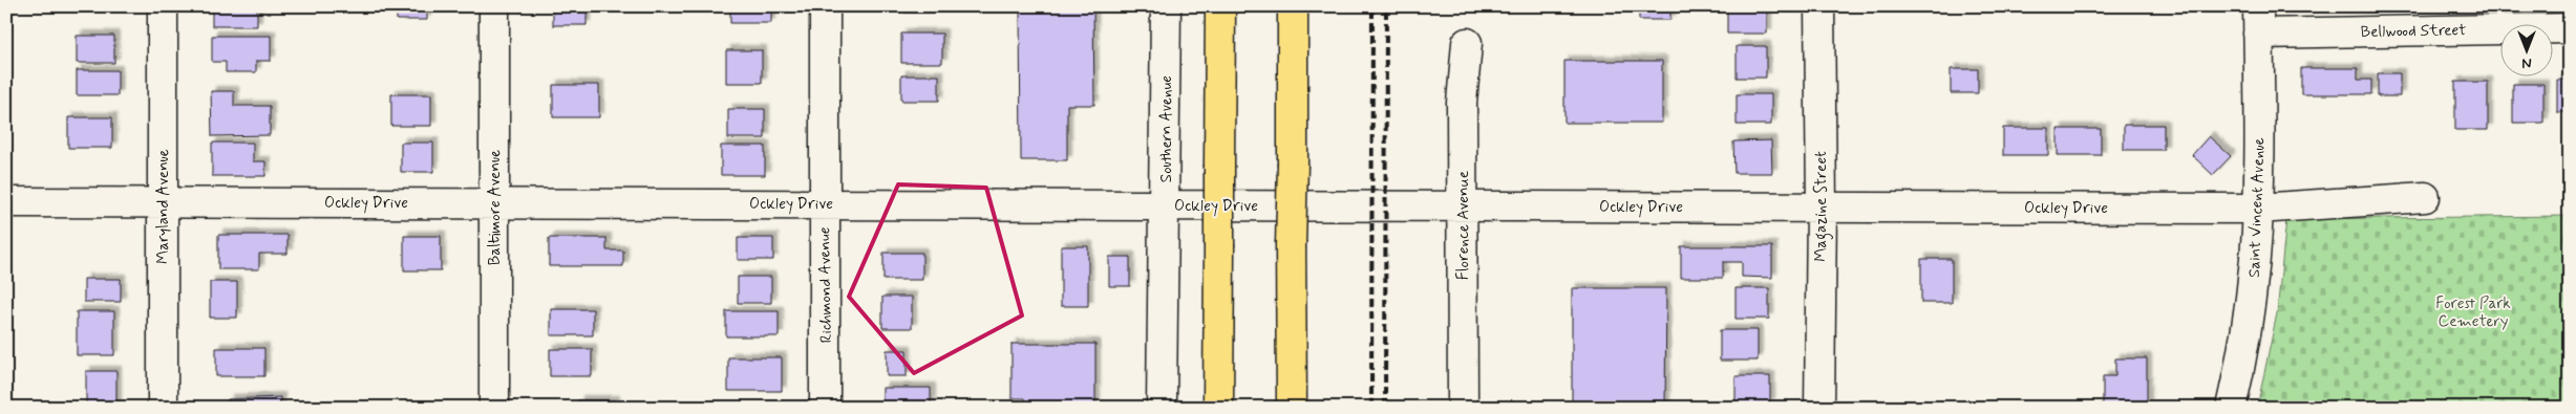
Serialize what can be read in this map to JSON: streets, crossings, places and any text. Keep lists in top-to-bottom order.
{
  "streets": {
    "street": [
      "Bellwood Street",
      "Southern Avenue",
      "Ockley Drive",
      "Maryland Avenue",
      "Magazine Street",
      "Baltimore Avenue",
      "Saint Vincent Avenue",
      "Florence Avenue",
      "Richmond Avenue"
    ]
  },
  "crossings": [
    ["Bellwood Street", "Saint Vincent Avenue"],
    ["Southern Avenue", "Ockley Drive"],
    ["Ockley Drive", "Maryland Avenue"],
    ["Ockley Drive", "Magazine Street"],
    ["Ockley Drive", "Baltimore Avenue"],
    ["Ockley Drive", "Saint Vincent Avenue"],
    ["Ockley Drive", "Florence Avenue"],
    ["Ockley Drive", "Richmond Avenue"]
  ],
  "parks": ["Forest Park Cemetery"],
  "north": "bottom"
}
